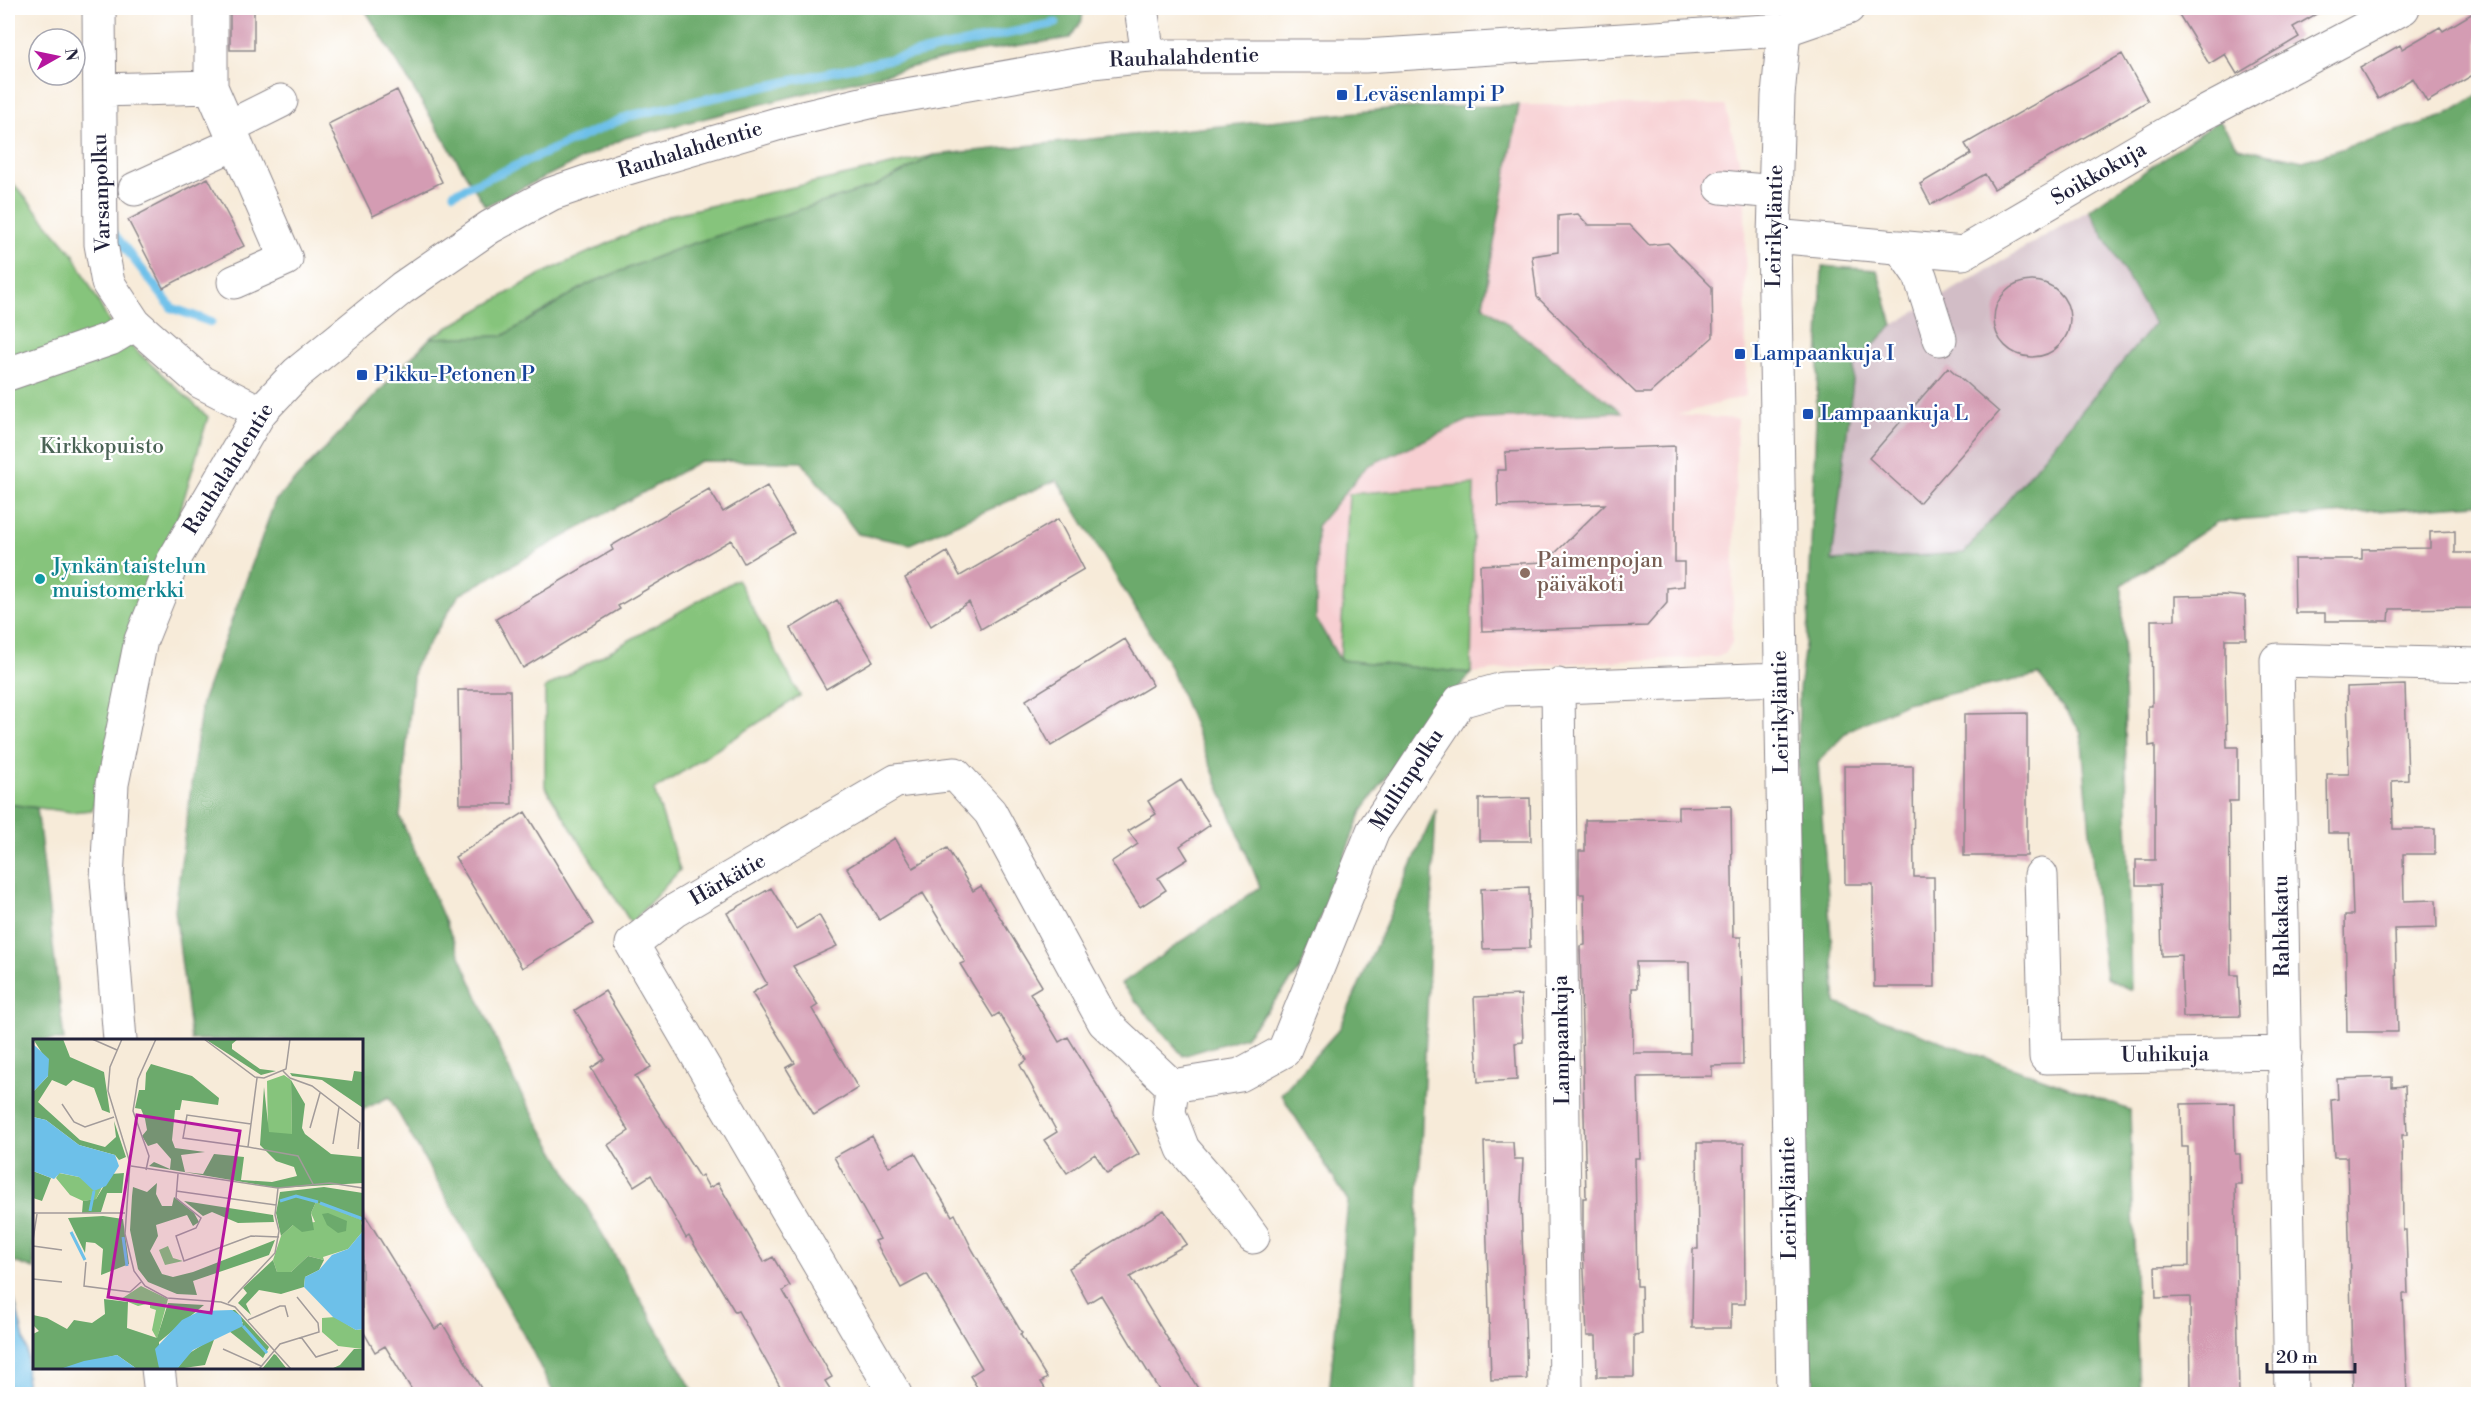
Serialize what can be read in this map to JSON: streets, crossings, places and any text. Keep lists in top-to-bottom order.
{
  "streets": {
    "street": [
      "Rauhalahdentie",
      "Soikkokuja",
      "Varsanpolku",
      "Leirikyläntie",
      "Mullinpolku",
      "Härkätie",
      "Rahkakatu",
      "Lampaankuja",
      "Uuhikuja"
    ]
  },
  "crossings": [
    ["Rauhalahdentie", "Varsanpolku"],
    ["Rauhalahdentie", "Leirikyläntie"],
    ["Soikkokuja", "Leirikyläntie"],
    ["Leirikyläntie", "Mullinpolku"],
    ["Mullinpolku", "Härkätie"],
    ["Mullinpolku", "Lampaankuja"],
    ["Rahkakatu", "Uuhikuja"]
  ],
  "parks": ["Kirkkopuisto"],
  "places": {
    "transit": [
      "Leväsenlampi P",
      "Lampaankuja I",
      "Pikku-Petonen P",
      "Lampaankuja L"
    ],
    "other": ["Paimenpojan päiväkoti", "Jynkän taistelun muistomerkki"]
  },
  "scale_bar": "20 m",
  "north": "right"
}
